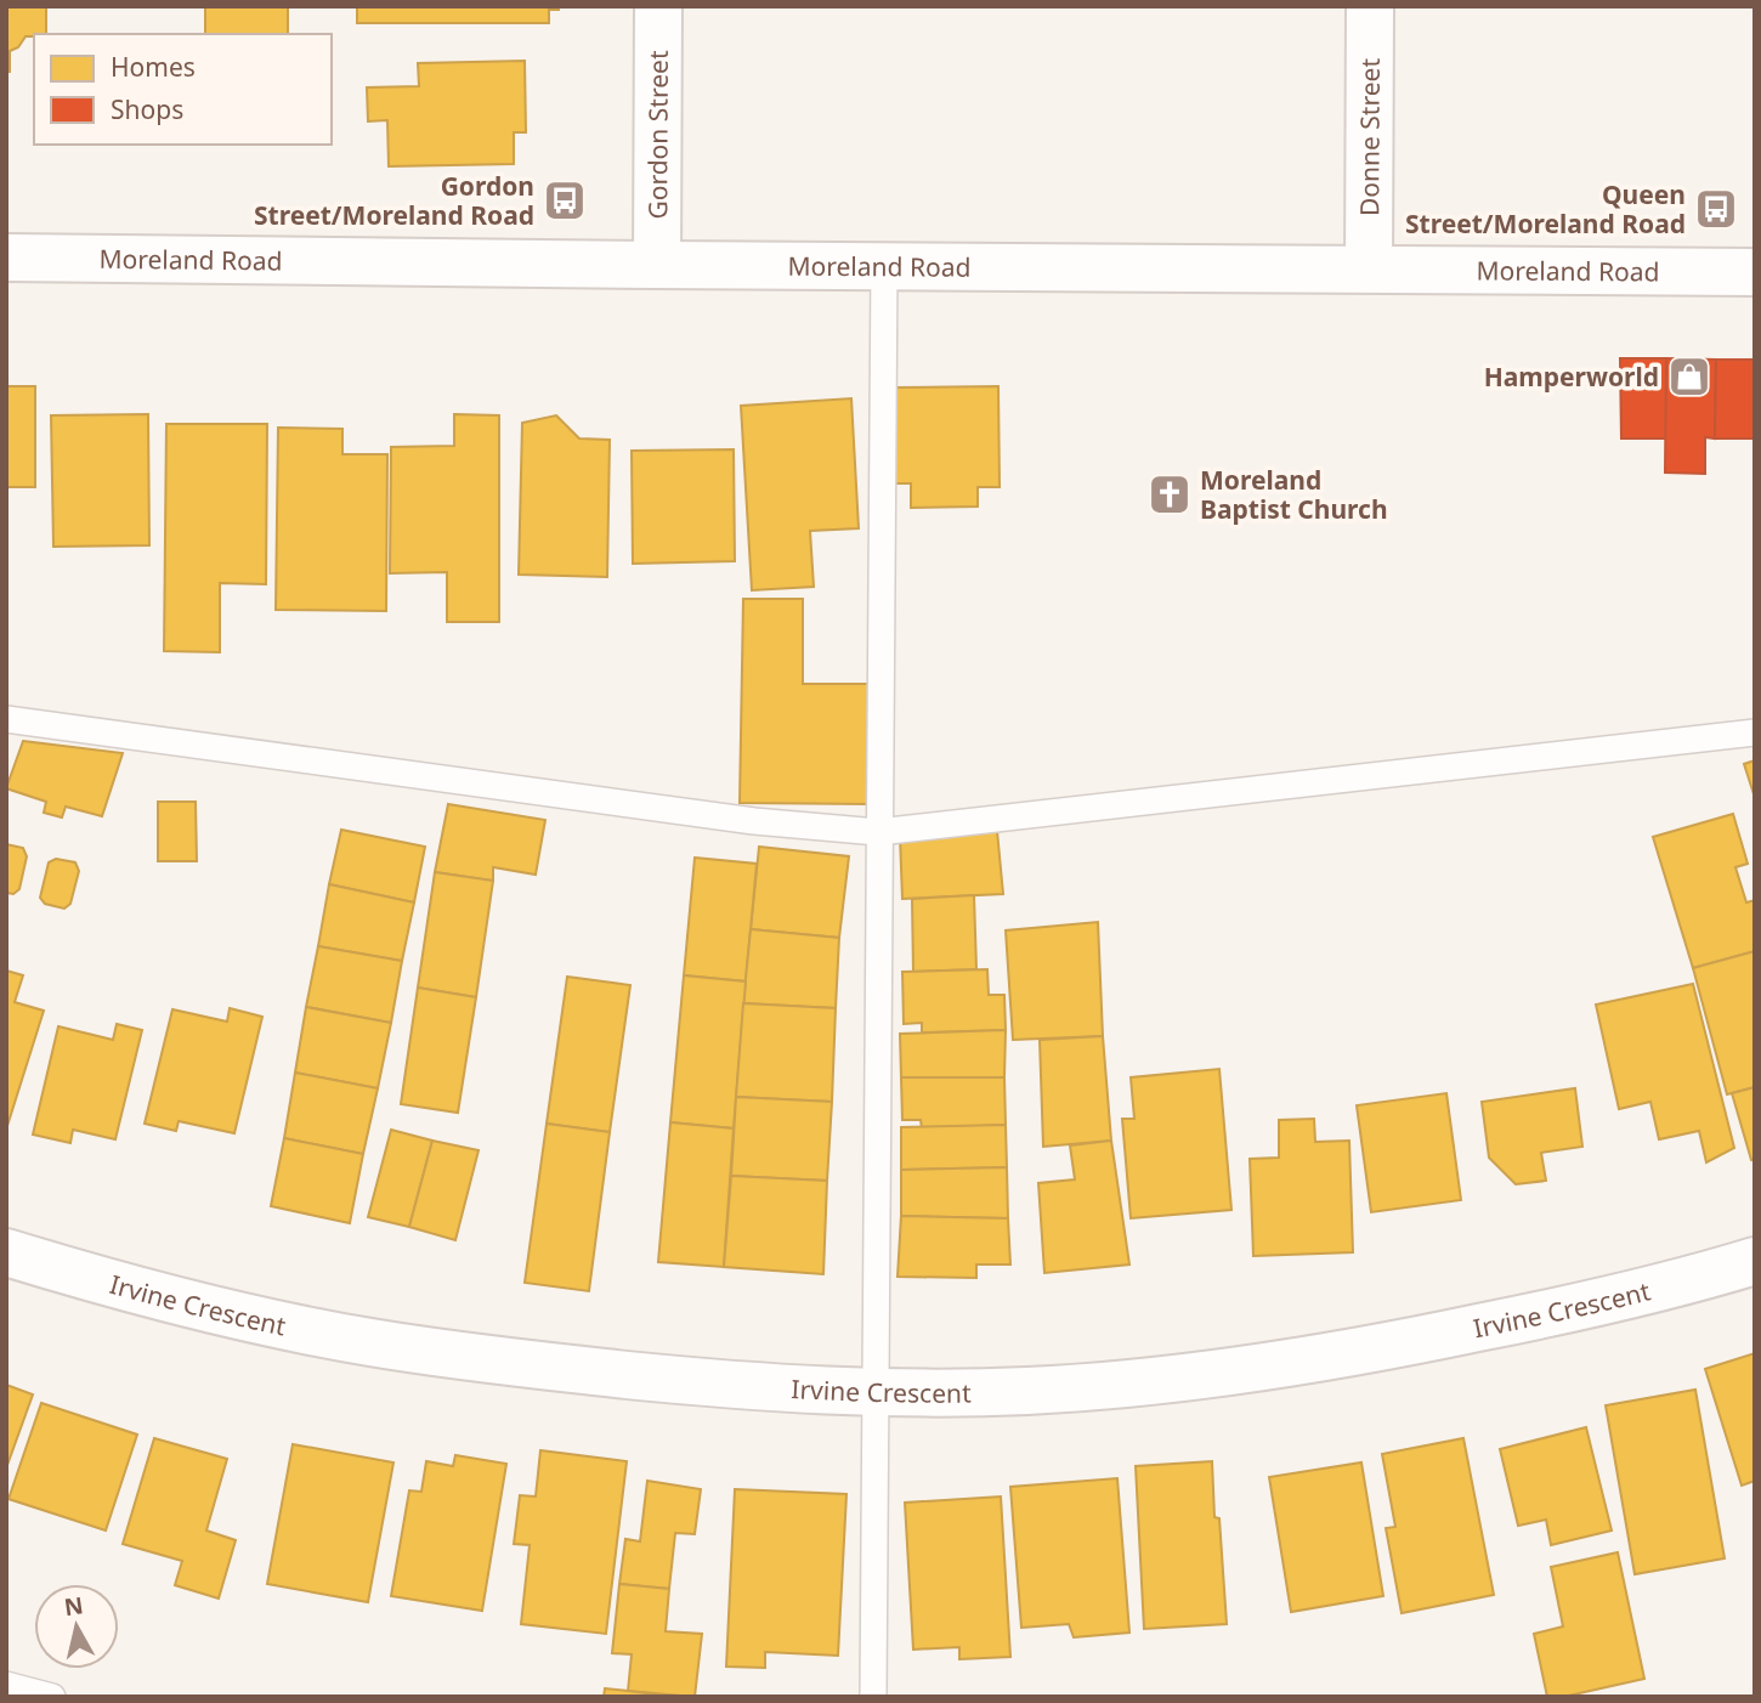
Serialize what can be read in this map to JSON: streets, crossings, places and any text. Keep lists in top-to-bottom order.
{
  "streets": {
    "street": [
      "Gordon Street",
      "Donne Street",
      "Moreland Road",
      "Irvine Crescent"
    ]
  },
  "crossings": [
    ["Gordon Street", "Moreland Road"],
    ["Donne Street", "Moreland Road"]
  ],
  "places": {
    "bus stop": ["Gordon Street/Moreland Road", "Queen Street/Moreland Road"],
    "shop": ["Hamperworld"],
    "church": ["Moreland Baptist Church"]
  },
  "legend": ["Homes", "Shops"],
  "north": "top"
}
